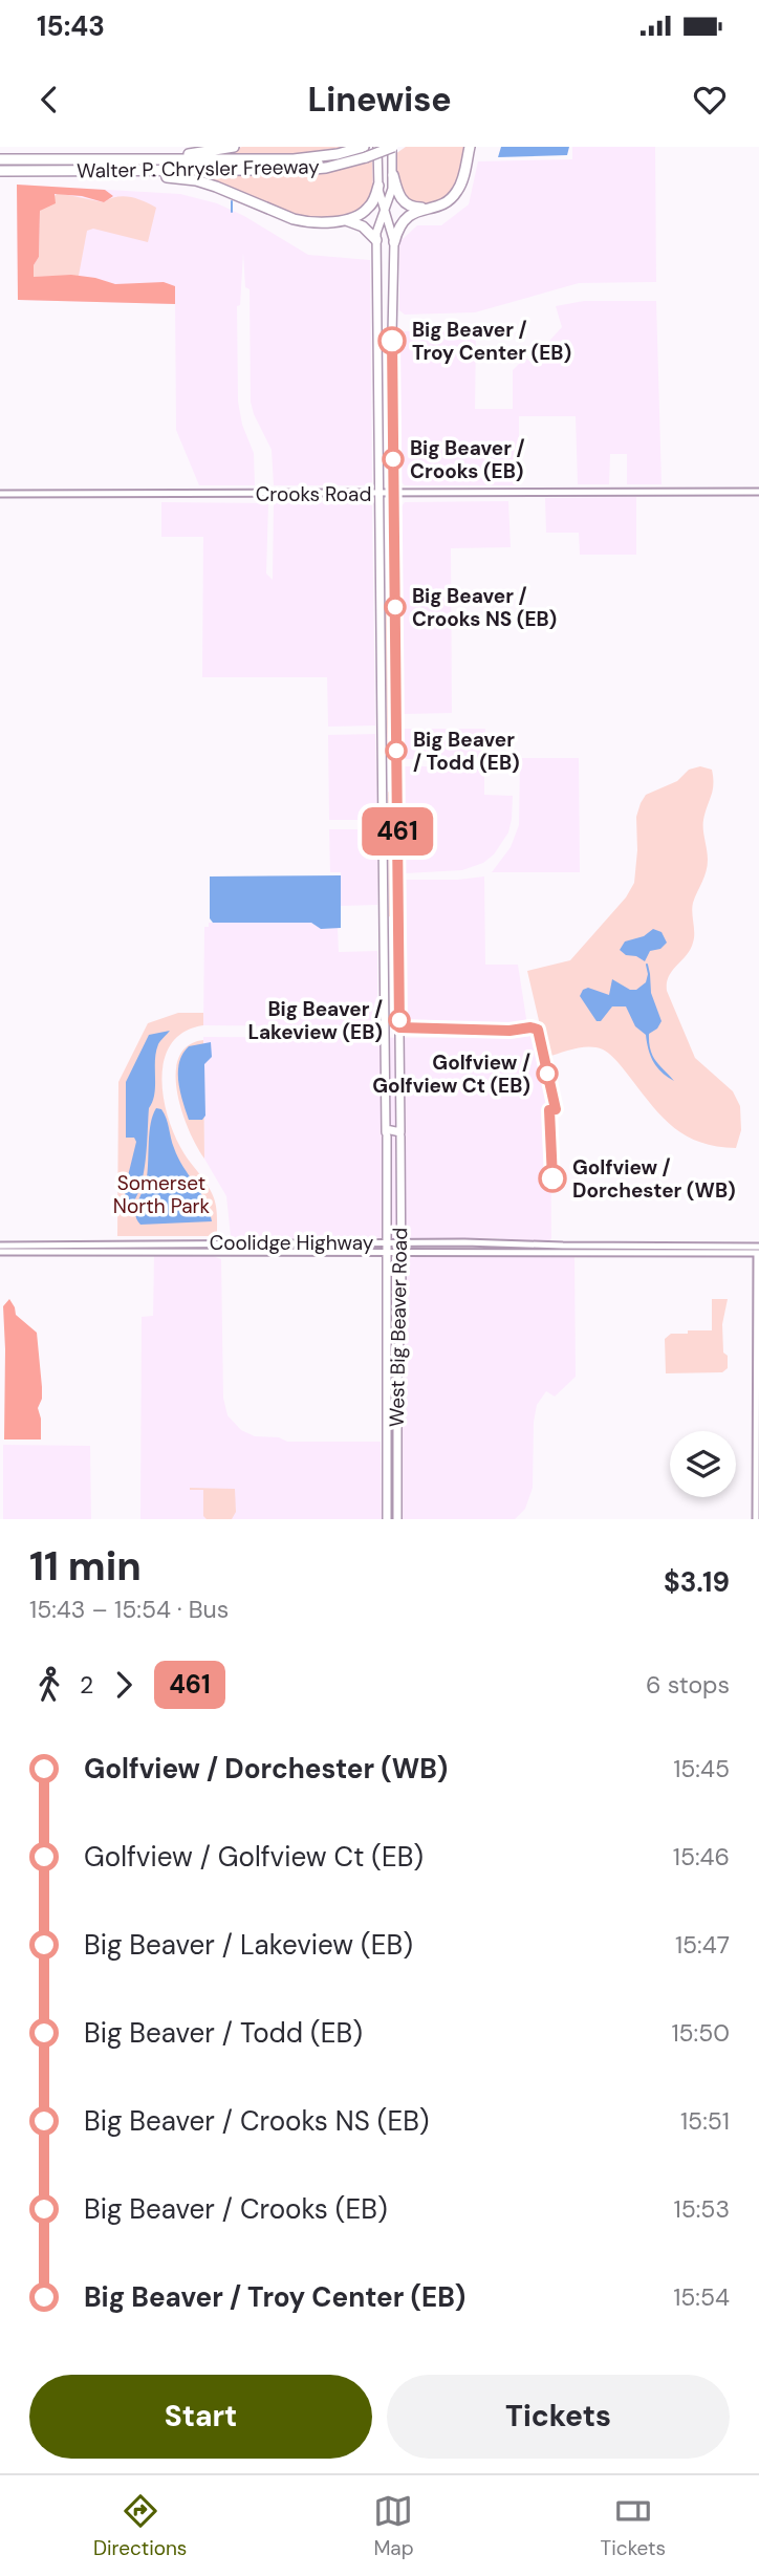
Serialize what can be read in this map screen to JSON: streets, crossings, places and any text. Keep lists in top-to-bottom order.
{
  "streets": {
    "highway": ["Walter P. Chrysler Freeway"],
    "main road": ["Crooks Road", "Coolidge Highway", "West Big Beaver Road"]
  },
  "crossings": [
    ["Walter P. Chrysler Freeway", "West Big Beaver Road"],
    ["Crooks Road", "West Big Beaver Road"],
    ["Coolidge Highway", "West Big Beaver Road"]
  ],
  "parks": ["Somerset North Park"],
  "places": [
    "Big Beaver / Troy Center (EB)",
    "Big Beaver / Crooks (EB)",
    "Big Beaver / Crooks NS (EB)",
    "Big Beaver / Todd (EB)",
    "Big Beaver / Lakeview (EB)",
    "Golfview / Golfview Ct (EB)",
    "Golfview / Dorchester (WB)"
  ],
  "lines": ["bus line 461"],
  "page": {
    "status": "15:43",
    "header": "Linewise",
    "on_map": "461",
    "heading": ["11 min", "15:43 – 15:54 · Bus", "$3.19"],
    "legs": ["2", "461", "6 stops"],
    "list": [
      {
        "name": "Golfview / Dorchester (WB)",
        "value": "15:45"
      },
      {
        "name": "Golfview / Golfview Ct (EB)",
        "value": "15:46"
      },
      {
        "name": "Big Beaver / Lakeview (EB)",
        "value": "15:47"
      },
      {
        "name": "Big Beaver / Todd (EB)",
        "value": "15:50"
      },
      {
        "name": "Big Beaver / Crooks NS (EB)",
        "value": "15:51"
      },
      {
        "name": "Big Beaver / Crooks (EB)",
        "value": "15:53"
      },
      {
        "name": "Big Beaver / Troy Center (EB)",
        "value": "15:54"
      }
    ],
    "buttons": ["Start", "Tickets"],
    "tabs": ["Directions", "Map", "Tickets"]
  }
}
